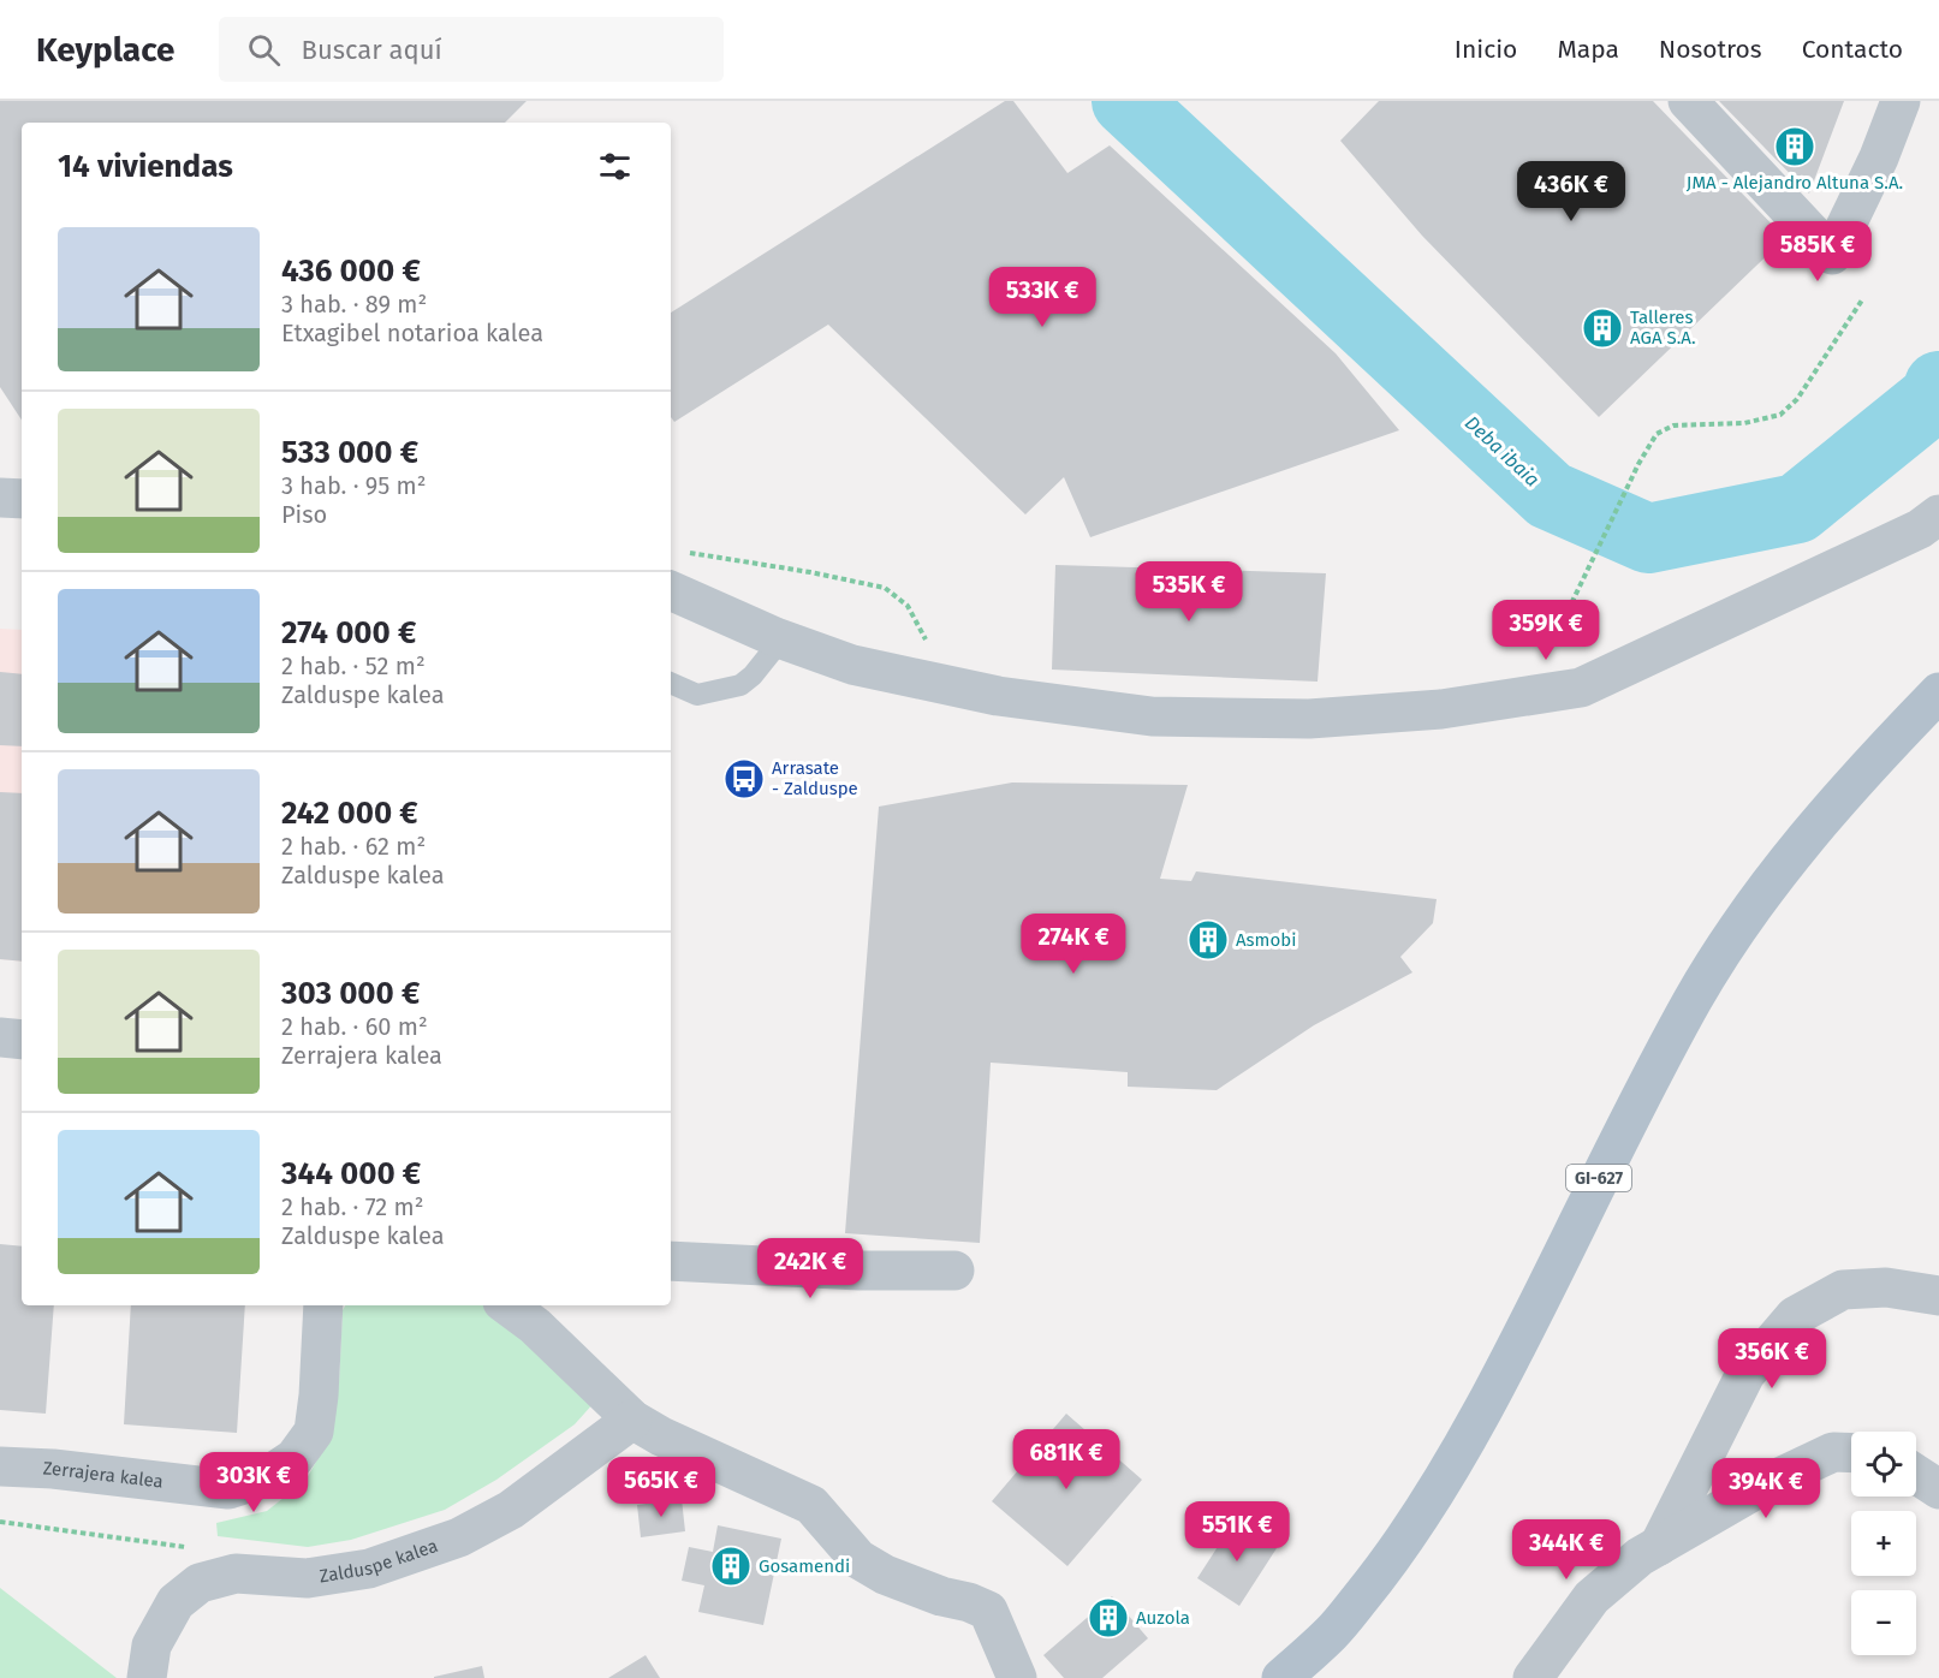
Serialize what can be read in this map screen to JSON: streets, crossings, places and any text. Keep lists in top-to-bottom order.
{
  "streets": {
    "main road": ["GI-627"],
    "street": ["Zerrajera kalea", "Zalduspe kalea"]
  },
  "water": ["Deba ibaia"],
  "places": {
    "building": [
      "JMA - Alejandro Altuna S.A.",
      "Talleres AGA S.A.",
      "Asmobi",
      "Gosamendi",
      "Auzola"
    ],
    "bus stop": ["Arrasate - Zalduspe"]
  },
  "page": {
    "header": "Keyplace",
    "search": "Buscar aquí",
    "nav": [
      "Inicio",
      "Mapa",
      "Nosotros",
      "Contacto"
    ],
    "heading": "14 viviendas",
    "price": [
      "436K €",
      "585K €",
      "533K €",
      "535K €",
      "359K €",
      "274K €",
      "242K €",
      "356K €",
      "681K €",
      "303K €",
      "565K €",
      "394K €",
      "551K €",
      "344K €"
    ],
    "list": [
      {
        "name": "436 000 €",
        "note": "3 hab. · 89 m² · Etxagibel notarioa kalea"
      },
      {
        "name": "533 000 €",
        "note": "3 hab. · 95 m² · Piso"
      },
      {
        "name": "274 000 €",
        "note": "2 hab. · 52 m² · Zalduspe kalea"
      },
      {
        "name": "242 000 €",
        "note": "2 hab. · 62 m² · Zalduspe kalea"
      },
      {
        "name": "303 000 €",
        "note": "2 hab. · 60 m² · Zerrajera kalea"
      },
      {
        "name": "344 000 €",
        "note": "2 hab. · 72 m² · Zalduspe kalea"
      }
    ],
    "map_buttons": ["+", "−"]
  }
}
